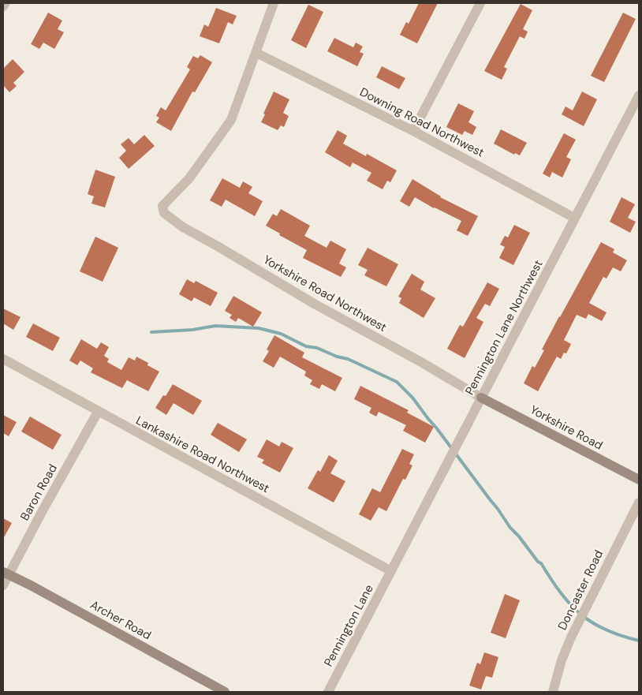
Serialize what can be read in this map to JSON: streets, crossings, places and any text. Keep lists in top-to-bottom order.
{
  "streets": {
    "street": [
      "Downing Road Northwest",
      "Yorkshire Road Northwest",
      "Pennington Lane Northwest",
      "Yorkshire Road",
      "Lankashire Road Northwest",
      "Baron Road",
      "Doncaster Road",
      "Archer Road",
      "Pennington Lane"
    ]
  },
  "crossings": [
    ["Downing Road Northwest", "Yorkshire Road Northwest"],
    ["Downing Road Northwest", "Pennington Lane Northwest"],
    ["Yorkshire Road Northwest", "Pennington Lane Northwest"],
    ["Yorkshire Road Northwest", "Yorkshire Road"],
    ["Pennington Lane Northwest", "Yorkshire Road"],
    ["Pennington Lane Northwest", "Lankashire Road Northwest"],
    ["Pennington Lane Northwest", "Pennington Lane"],
    ["Lankashire Road Northwest", "Baron Road"],
    ["Lankashire Road Northwest", "Pennington Lane"],
    ["Baron Road", "Archer Road"]
  ]
}
